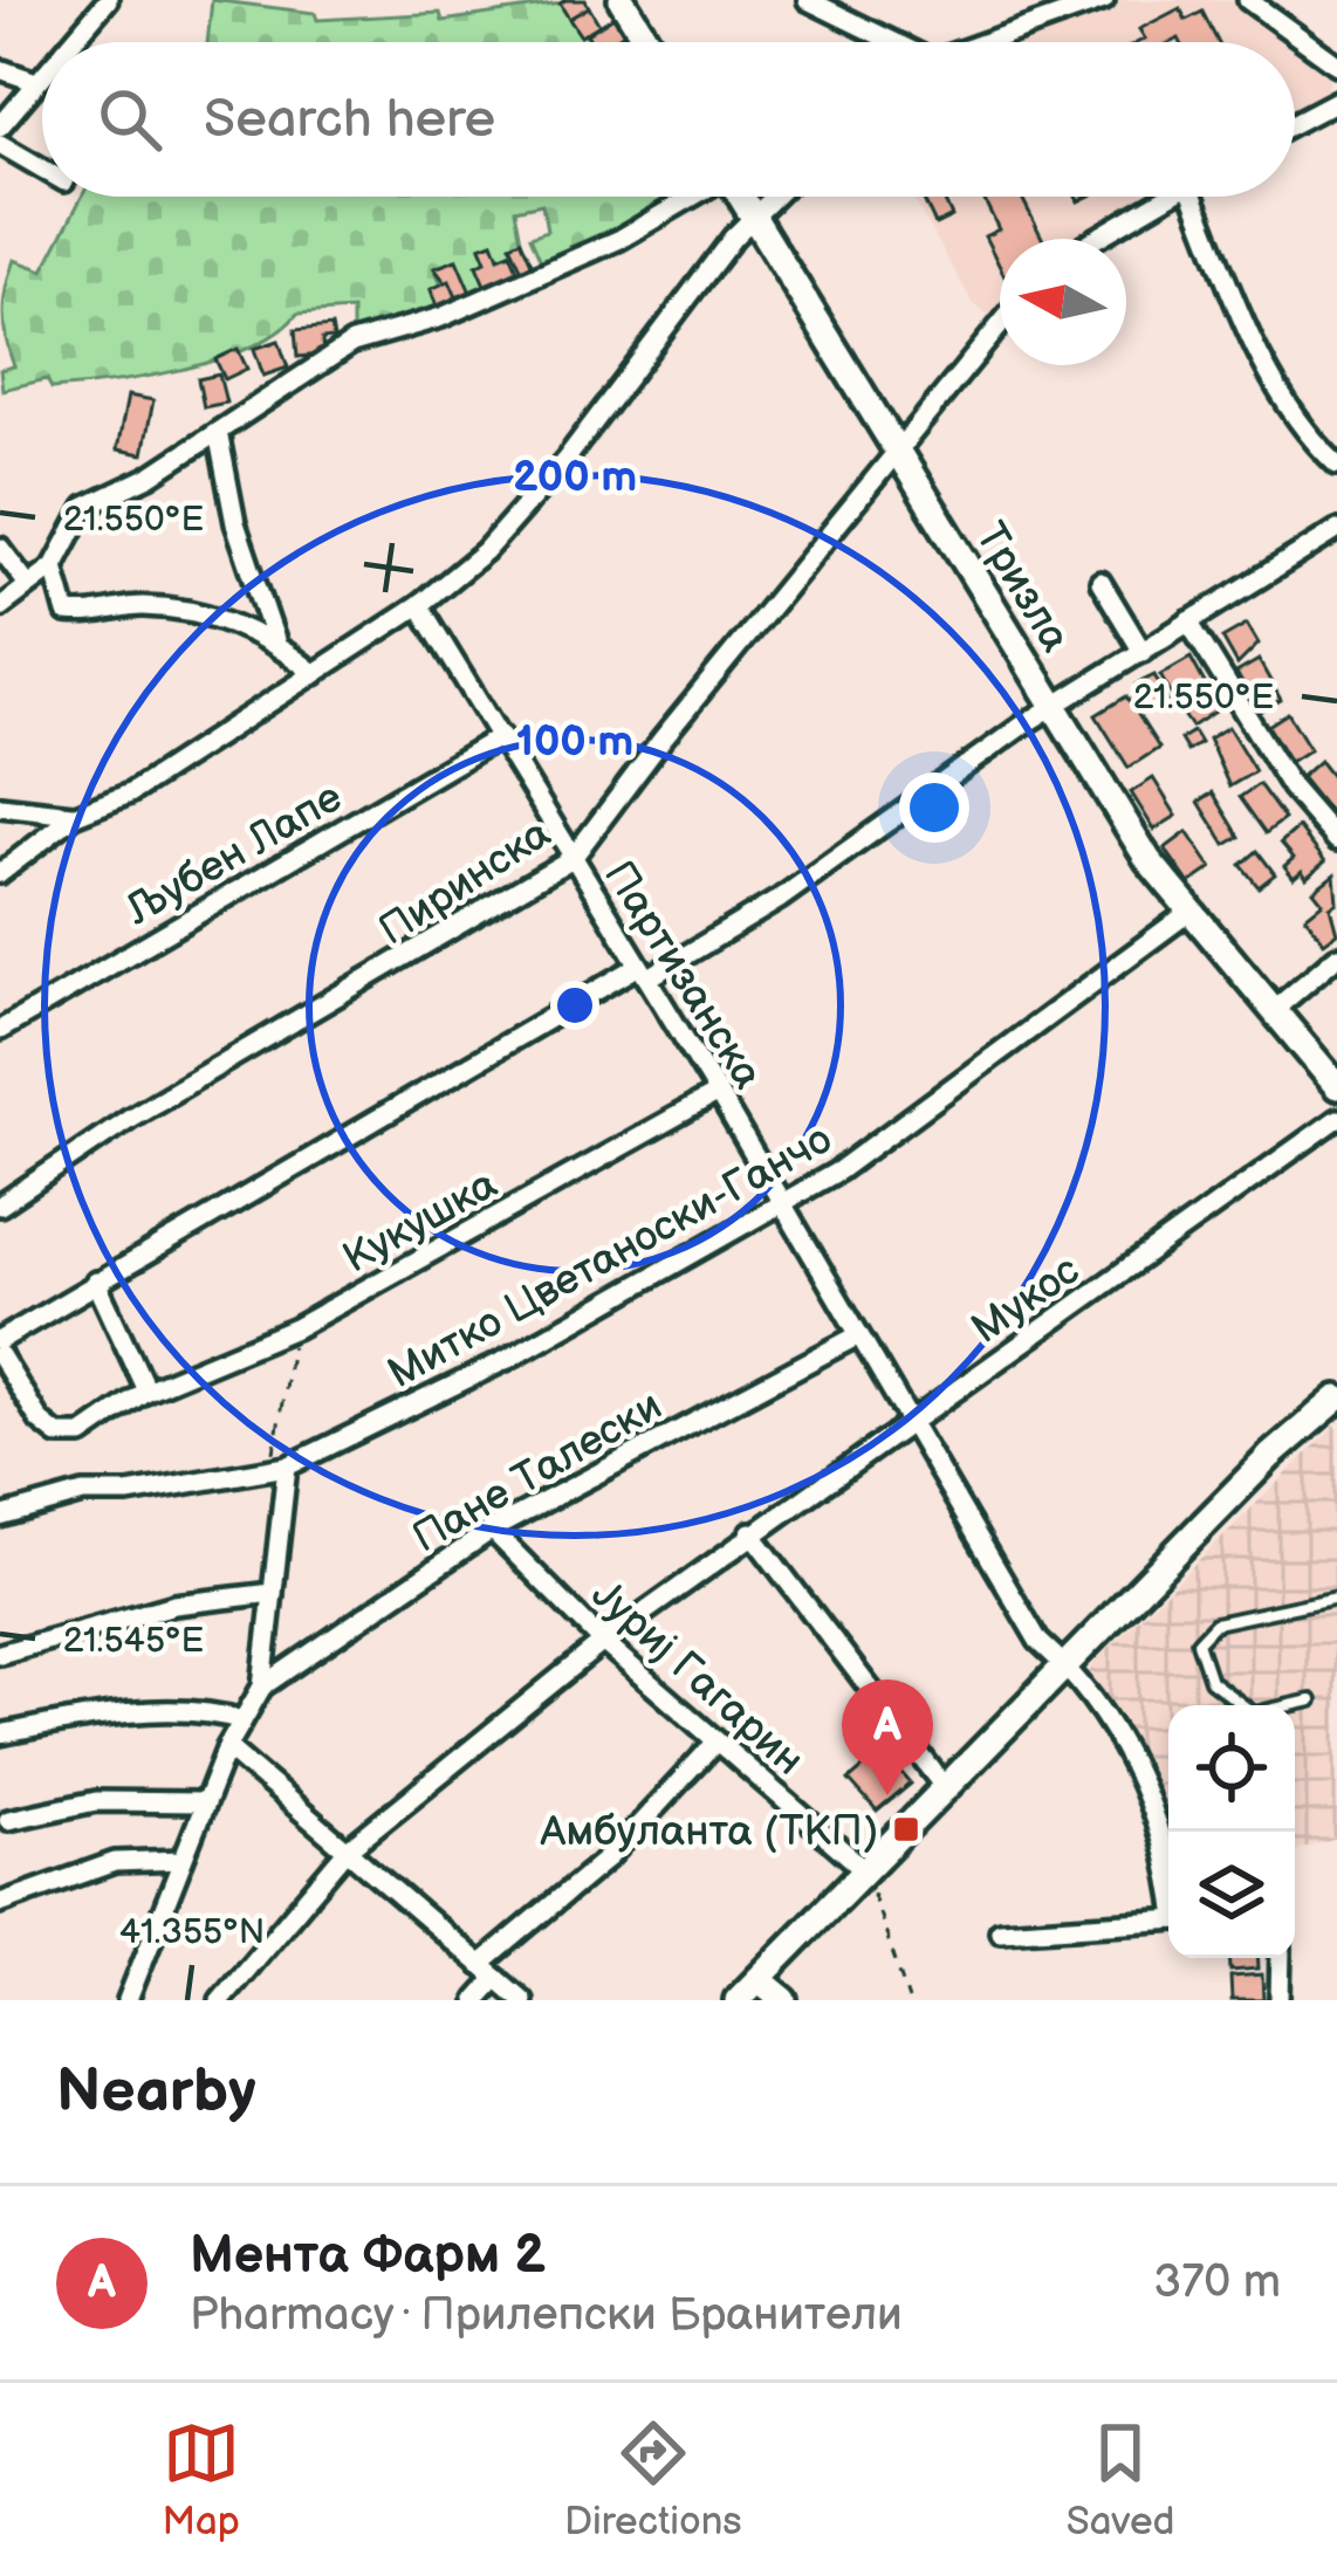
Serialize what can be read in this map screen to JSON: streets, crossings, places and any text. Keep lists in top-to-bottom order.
{
  "streets": {
    "street": [
      "Тризла",
      "Љубен Лапе",
      "Пиринска",
      "Партизанска",
      "Кукушка",
      "Митко Цветаноски-Ганчо",
      "Мукос",
      "Пане Талески",
      "Јуриј Гагарин"
    ]
  },
  "crossings": [
    ["Тризла", "Пиринска"],
    ["Тризла", "Митко Цветаноски-Ганчо"],
    ["Љубен Лапе", "Партизанска"],
    ["Пиринска", "Партизанска"],
    ["Партизанска", "Кукушка"],
    ["Партизанска", "Митко Цветаноски-Ганчо"],
    ["Партизанска", "Мукос"],
    ["Партизанска", "Пане Талески"],
    ["Мукос", "Јуриј Гагарин"],
    ["Пане Талески", "Јуриј Гагарин"]
  ],
  "places": {
    "transit": ["Амбуланта (ТКП)"]
  },
  "north": "left",
  "page": {
    "search": "Search here",
    "pins": "A",
    "heading": "Nearby",
    "list": [
      {
        "mark": "A",
        "name": "Мента Фарм 2",
        "note": "Pharmacy · Прилепски Бранители",
        "value": "370 m"
      }
    ],
    "nav": ["Map", "Directions", "Saved"]
  },
  "coordinates": ["21.550°E", "21.545°E", "41.355°N"],
  "rings": ["200 m", "100 m"]
}
